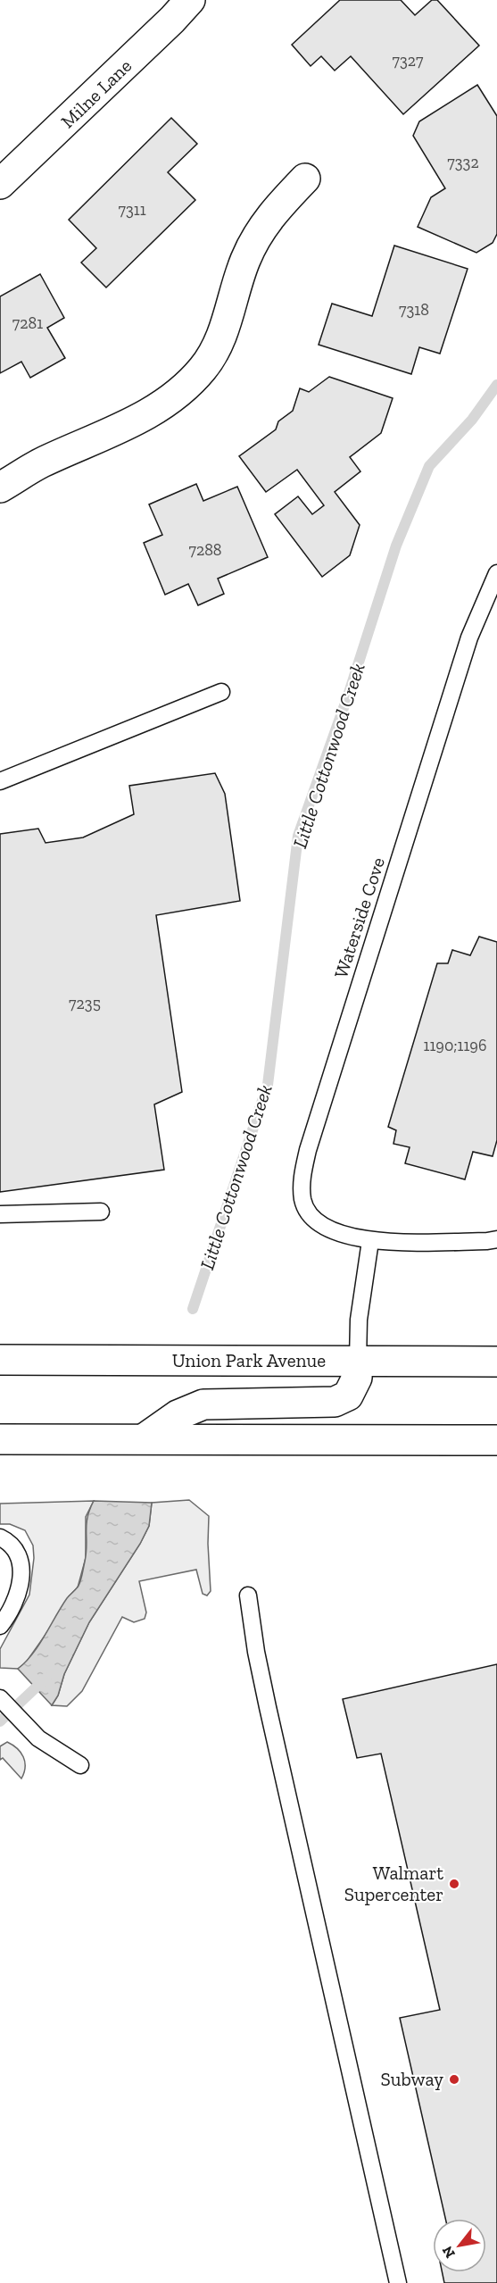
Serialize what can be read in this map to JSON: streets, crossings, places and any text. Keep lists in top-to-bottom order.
{
  "streets": {
    "main road": ["Milne Lane", "Union Park Avenue"],
    "lane": ["Waterside Cove"]
  },
  "water": ["Little Cottonwood Creek"],
  "places": ["Walmart Supercenter", "Subway"],
  "house_numbers": [
    "7327",
    "7332",
    "7311",
    "7318",
    "7281",
    "7288",
    "7235",
    "1190;1196"
  ],
  "north": "bottom left"
}
